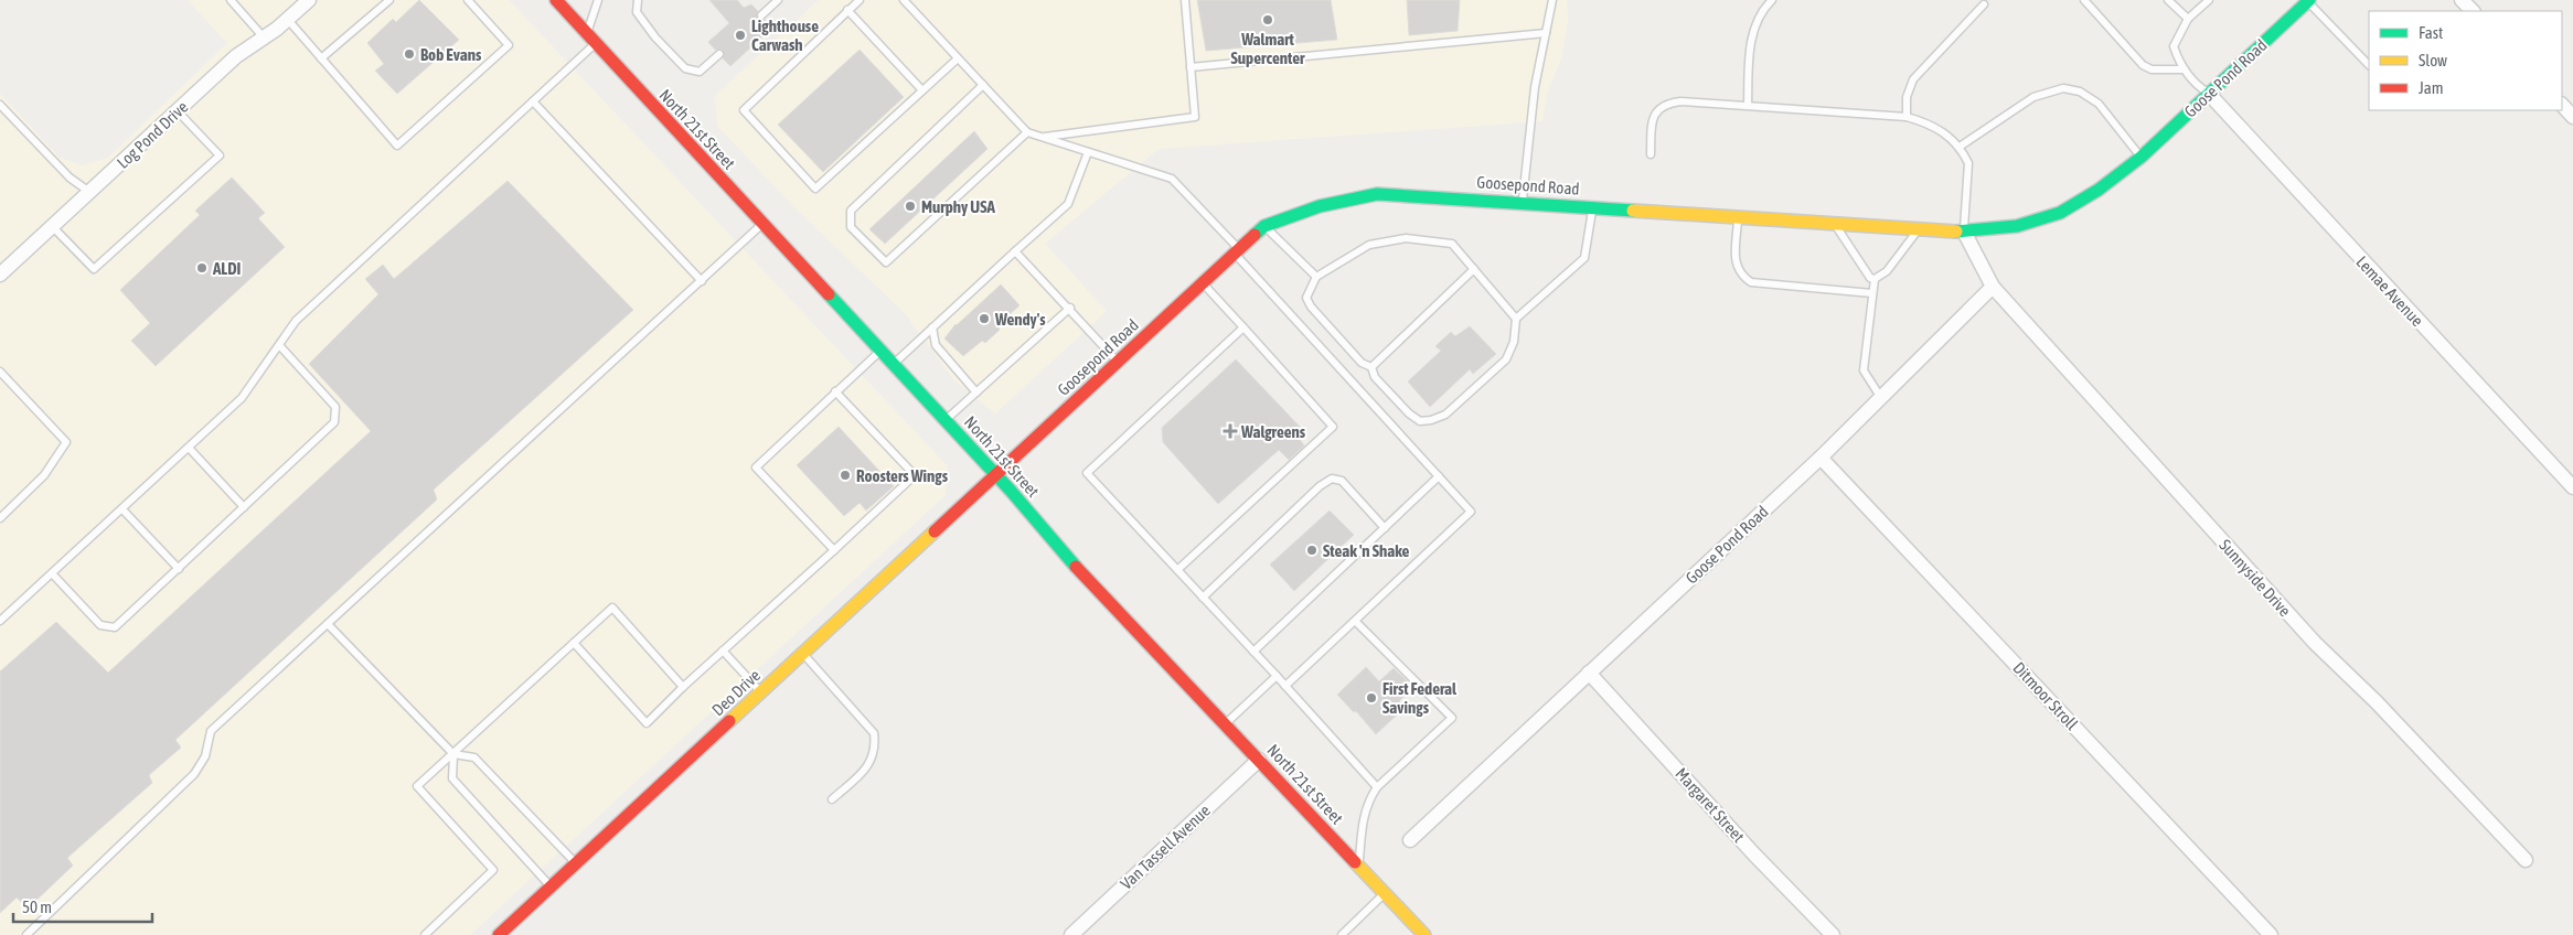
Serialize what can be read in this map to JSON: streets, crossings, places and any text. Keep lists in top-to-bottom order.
{
  "streets": {
    "street": [
      "Goose Pond Road",
      "North 21st Street",
      "Log Pond Drive",
      "Goosepond Road",
      "Lemae Avenue",
      "Sunnyside Drive",
      "Deo Drive",
      "Ditmoor Stroll",
      "Margaret Street",
      "Van Tassell Avenue"
    ]
  },
  "crossings": [
    ["Goose Pond Road", "Goosepond Road"],
    ["Goose Pond Road", "Lemae Avenue"],
    ["Goose Pond Road", "Sunnyside Drive"],
    ["Goose Pond Road", "Ditmoor Stroll"],
    ["Goose Pond Road", "Margaret Street"],
    ["North 21st Street", "Goosepond Road"],
    ["North 21st Street", "Deo Drive"],
    ["North 21st Street", "Van Tassell Avenue"],
    ["Goosepond Road", "Deo Drive"]
  ],
  "places": {
    "other": [
      "Walmart Supercenter",
      "Lighthouse Carwash",
      "Bob Evans",
      "Murphy USA",
      "ALDI",
      "Wendy's",
      "Roosters Wings",
      "Steak 'n Shake",
      "First Federal Savings"
    ],
    "health": ["Walgreens"]
  },
  "legend": ["Fast", "Slow", "Jam"],
  "scale_bar": "50 m"
}
